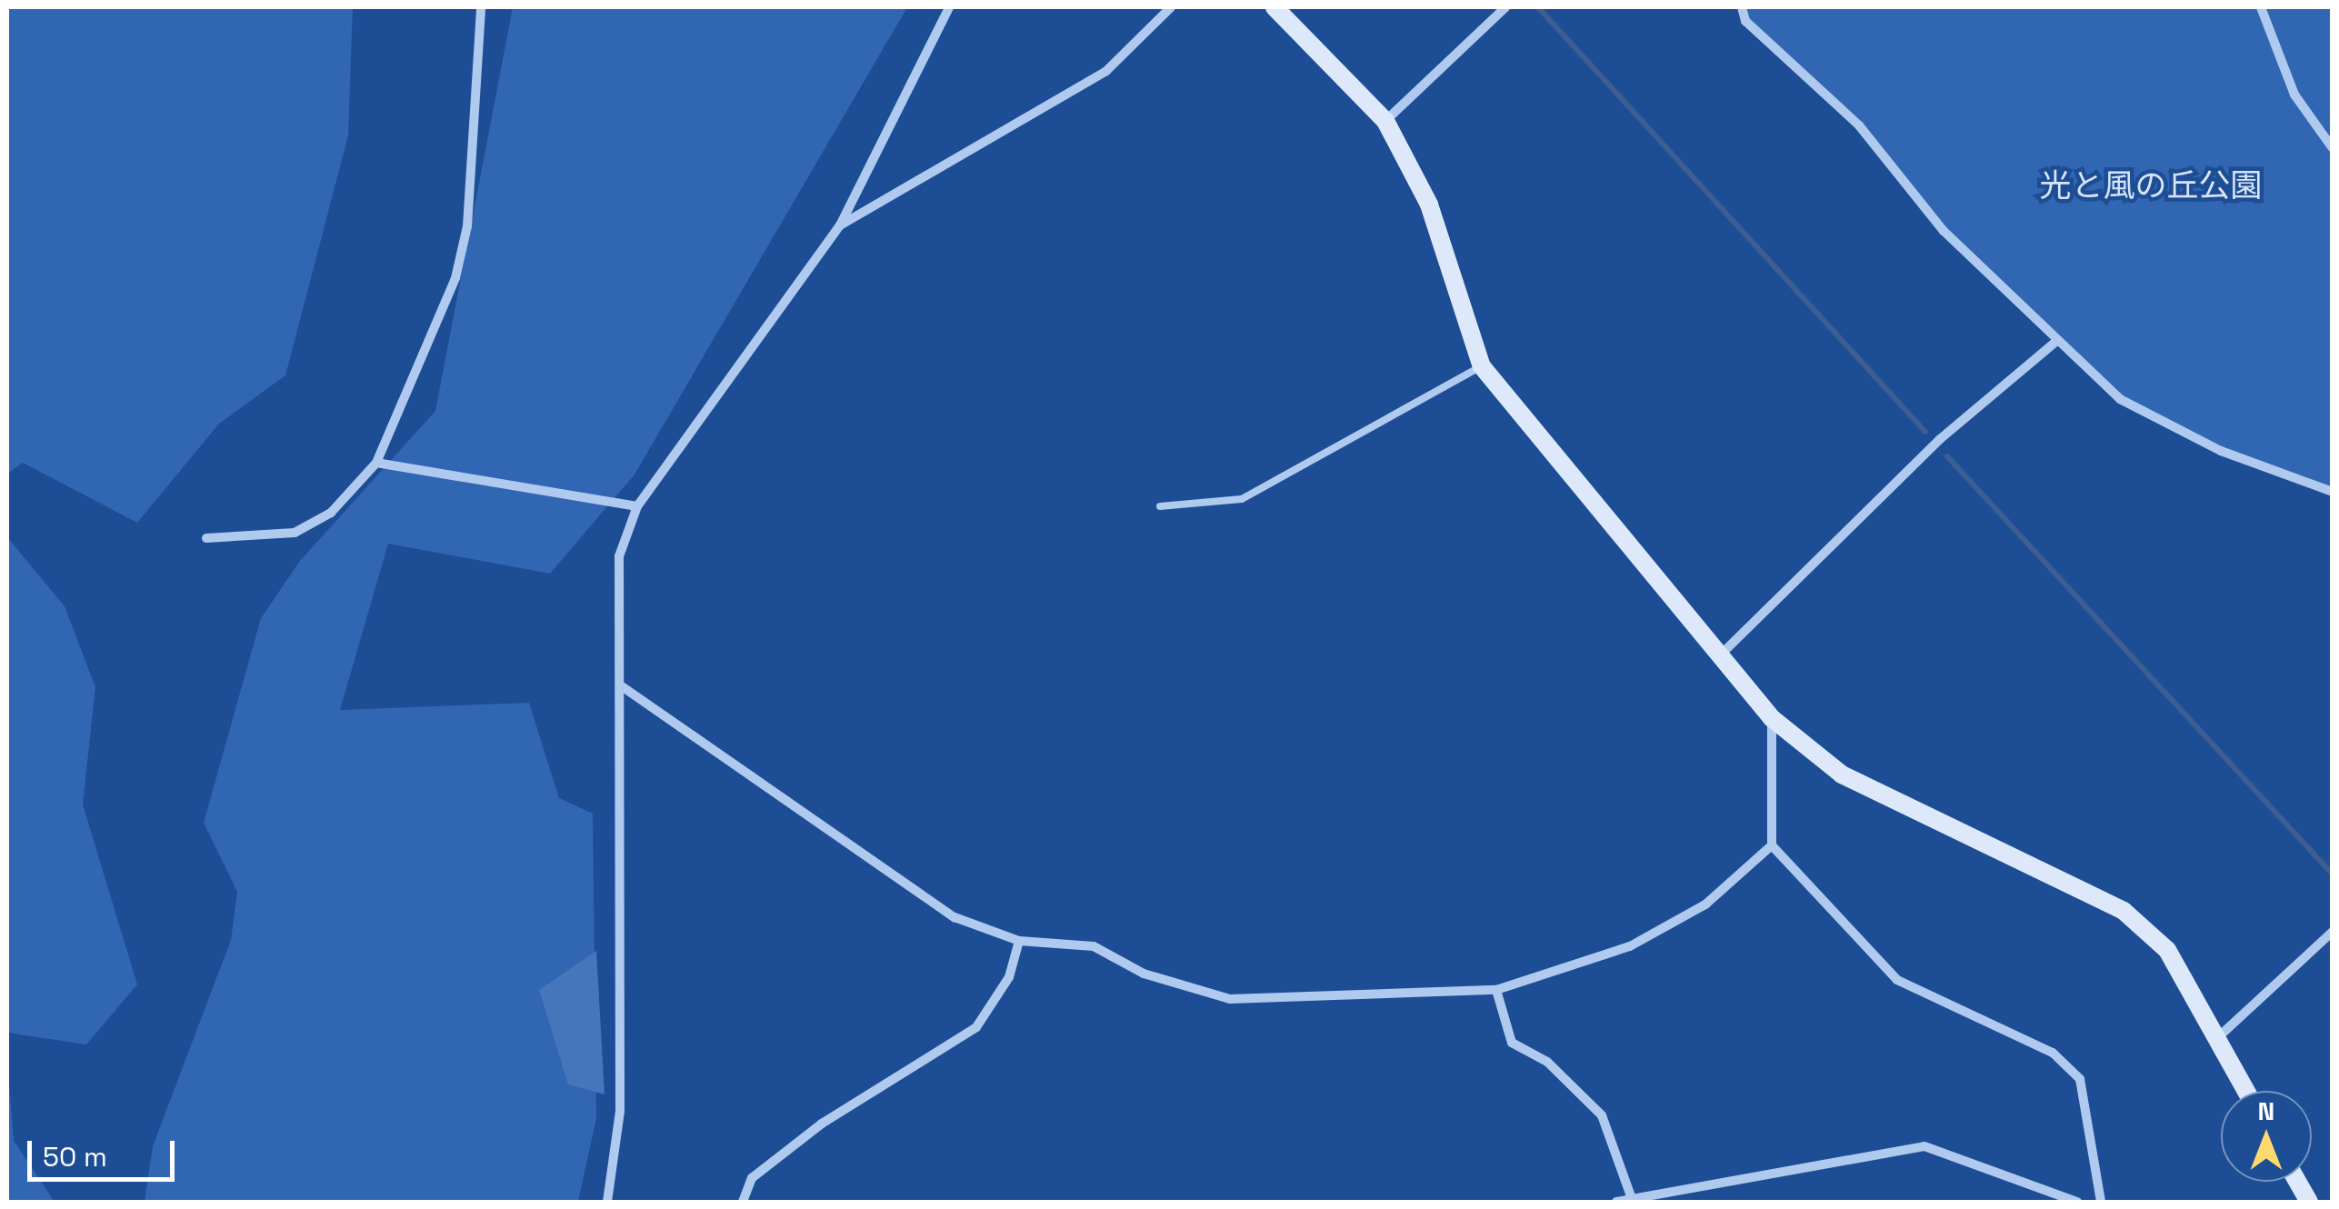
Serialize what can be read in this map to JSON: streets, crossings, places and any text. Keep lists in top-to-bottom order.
{
  "parks": ["光と風の丘公園"],
  "scale_bar": "50 m",
  "north": "top"
}
